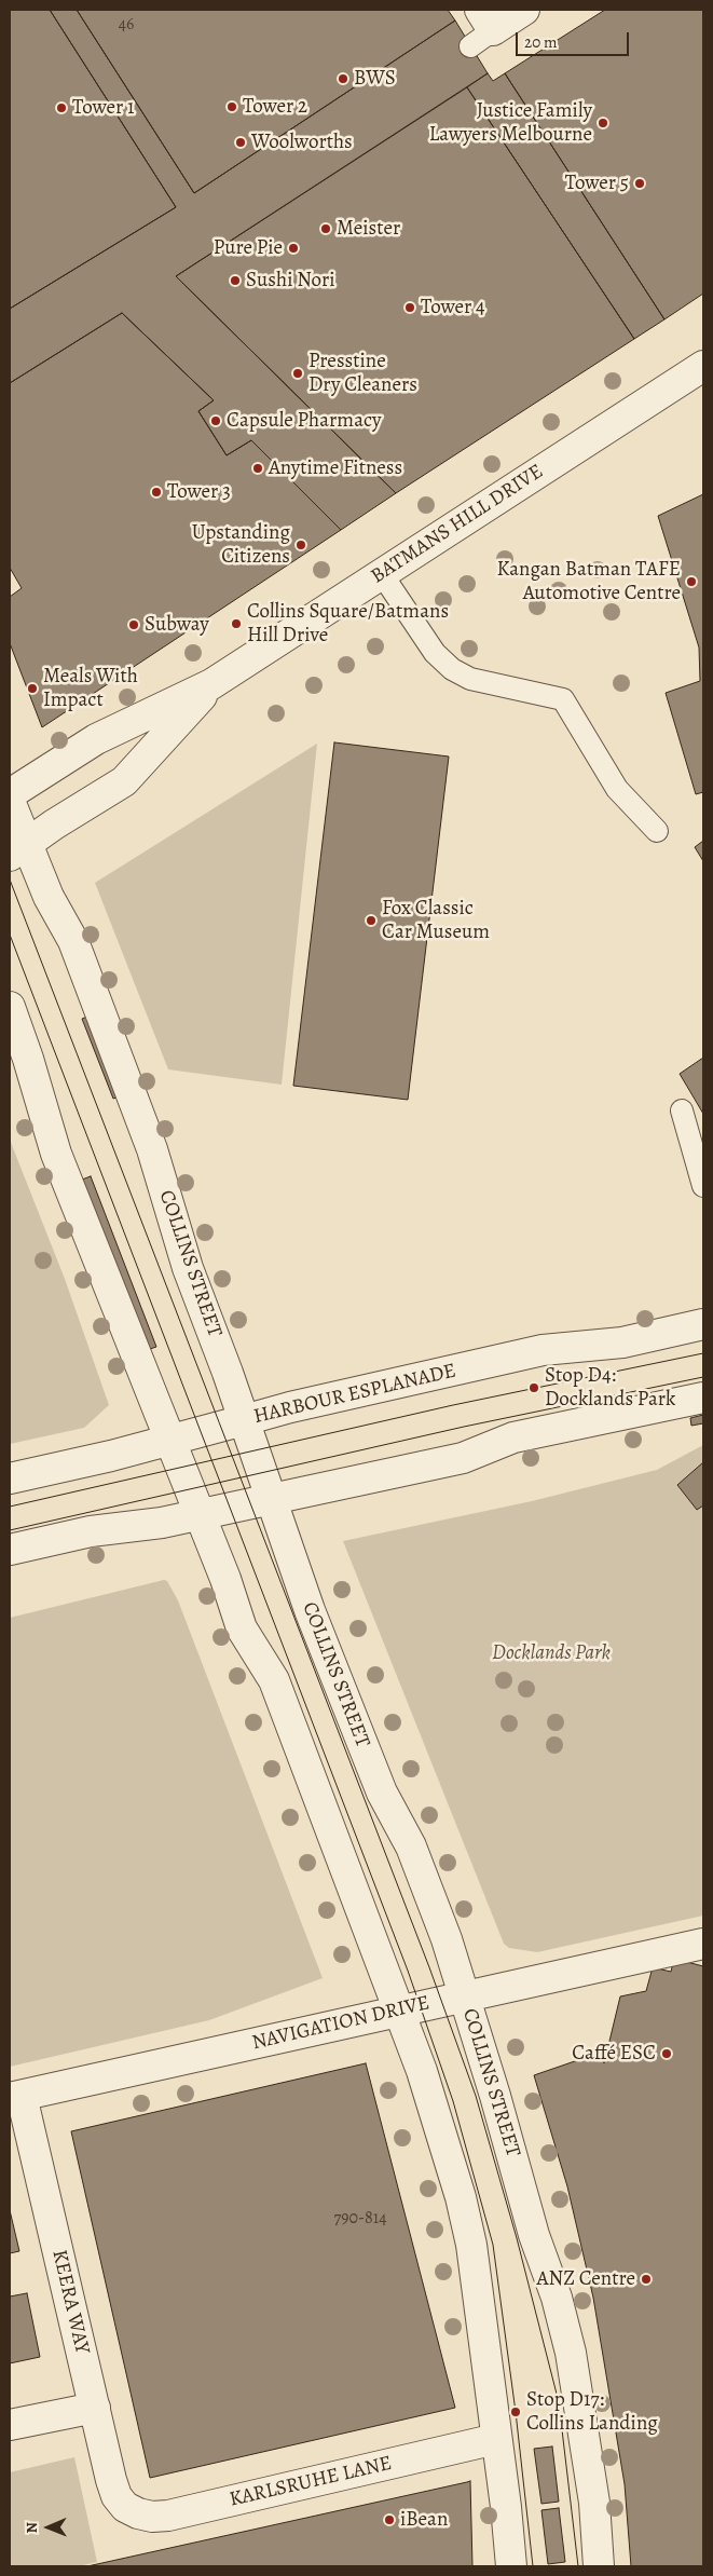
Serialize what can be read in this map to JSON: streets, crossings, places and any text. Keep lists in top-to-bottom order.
{
  "streets": {
    "street": [
      "BATMANS HILL DRIVE",
      "COLLINS STREET",
      "HARBOUR ESPLANADE",
      "NAVIGATION DRIVE",
      "KEERA WAY",
      "KARLSRUHE LANE"
    ]
  },
  "crossings": [
    ["BATMANS HILL DRIVE", "COLLINS STREET"],
    ["COLLINS STREET", "HARBOUR ESPLANADE"],
    ["COLLINS STREET", "NAVIGATION DRIVE"],
    ["NAVIGATION DRIVE", "KEERA WAY"],
    ["KEERA WAY", "KARLSRUHE LANE"]
  ],
  "parks": ["Docklands Park"],
  "places": [
    "BWS",
    "Tower 2",
    "Tower 1",
    "Justice Family Lawyers Melbourne",
    "Woolworths",
    "Tower 5",
    "Meister",
    "Pure Pie",
    "Sushi Nori",
    "Tower 4",
    "Presstine Dry Cleaners",
    "Capsule Pharmacy",
    "Anytime Fitness",
    "Tower 3",
    "Upstanding Citizens",
    "Kangan Batman TAFE Automotive Centre",
    "Collins Square/Batmans Hill Drive",
    "Subway",
    "Meals With Impact",
    "Fox Classic Car Museum",
    "Stop D4: Docklands Park",
    "Caffé ESC",
    "ANZ Centre",
    "Stop D17: Collins Landing",
    "iBean"
  ],
  "house_numbers": ["46", "790-814"],
  "scale_bar": "20 m",
  "north": "left"
}
